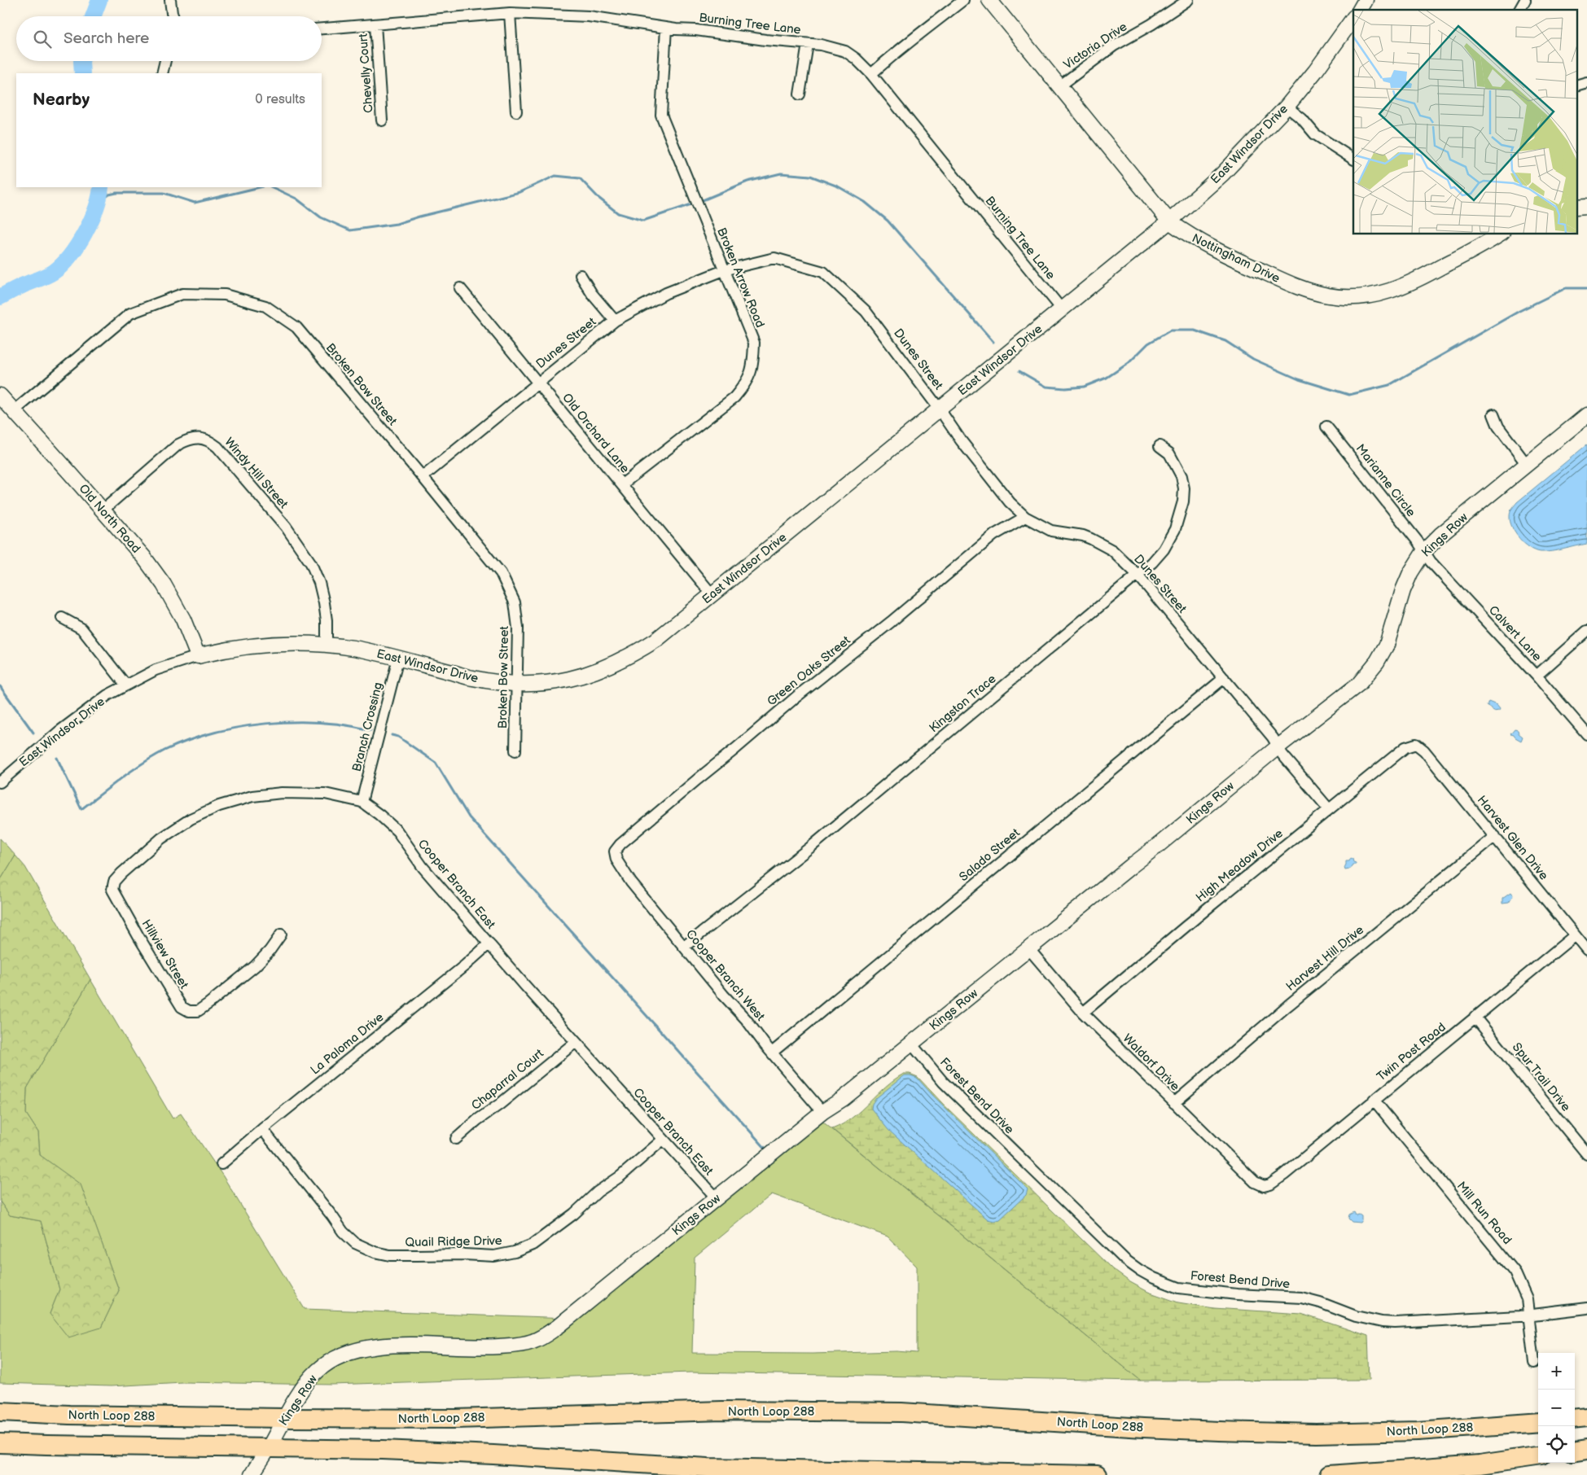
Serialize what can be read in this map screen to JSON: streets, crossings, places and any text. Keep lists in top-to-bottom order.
{
  "streets": {
    "highway": ["North Loop 288"],
    "street": [
      "Burning Tree Lane",
      "Victoria Drive",
      "Chevelly Court",
      "East Windsor Drive",
      "Nottingham Drive",
      "Broken Arrow Road",
      "Dunes Street",
      "Broken Bow Street",
      "Old Orchard Lane",
      "Windy Hill Street",
      "Marianne Circle",
      "Old North Road",
      "Kings Row",
      "Calvert Lane",
      "Green Oaks Street",
      "Kingston Trace",
      "Branch Crossing",
      "Harvest Glen Drive",
      "Salado Street",
      "High Meadow Drive",
      "Cooper Branch East",
      "Hillview Street",
      "Harvest Hill Drive",
      "Cooper Branch West",
      "La Paloma Drive",
      "Twin Post Road",
      "Waldorf Drive",
      "Spur Trail Drive",
      "Chaparral Court",
      "Forest Bend Drive",
      "Mill Run Road",
      "Quail Ridge Drive"
    ]
  },
  "crossings": [
    ["Burning Tree Lane", "Chevelly Court"],
    ["Burning Tree Lane", "East Windsor Drive"],
    ["Burning Tree Lane", "Broken Arrow Road"],
    ["Victoria Drive", "Nottingham Drive"],
    ["East Windsor Drive", "Nottingham Drive"],
    ["East Windsor Drive", "Dunes Street"],
    ["East Windsor Drive", "Broken Bow Street"],
    ["East Windsor Drive", "Old Orchard Lane"],
    ["East Windsor Drive", "Windy Hill Street"],
    ["East Windsor Drive", "Old North Road"],
    ["East Windsor Drive", "Branch Crossing"],
    ["Broken Arrow Road", "Dunes Street"],
    ["Broken Arrow Road", "Old Orchard Lane"],
    ["Dunes Street", "Broken Bow Street"],
    ["Dunes Street", "Old Orchard Lane"],
    ["Dunes Street", "Kings Row"],
    ["Dunes Street", "Green Oaks Street"],
    ["Dunes Street", "Kingston Trace"],
    ["Dunes Street", "Salado Street"],
    ["Dunes Street", "High Meadow Drive"],
    ["Broken Bow Street", "Old North Road"],
    ["Windy Hill Street", "Old North Road"],
    ["Marianne Circle", "Kings Row"],
    ["Marianne Circle", "Calvert Lane"],
    ["Kings Row", "Calvert Lane"],
    ["Kings Row", "Cooper Branch East"],
    ["Kings Row", "Cooper Branch West"],
    ["Kings Row", "Waldorf Drive"],
    ["Kings Row", "Forest Bend Drive"],
    ["Kings Row", "North Loop 288"],
    ["Green Oaks Street", "Cooper Branch West"],
    ["Kingston Trace", "Cooper Branch West"],
    ["Branch Crossing", "Cooper Branch East"],
    ["Harvest Glen Drive", "High Meadow Drive"],
    ["Harvest Glen Drive", "Harvest Hill Drive"],
    ["Harvest Glen Drive", "Twin Post Road"],
    ["Salado Street", "Cooper Branch West"],
    ["High Meadow Drive", "Waldorf Drive"],
    ["Cooper Branch East", "Hillview Street"],
    ["Cooper Branch East", "La Paloma Drive"],
    ["Cooper Branch East", "Chaparral Court"],
    ["Cooper Branch East", "Quail Ridge Drive"],
    ["Harvest Hill Drive", "Waldorf Drive"],
    ["La Paloma Drive", "Quail Ridge Drive"],
    ["Twin Post Road", "Waldorf Drive"],
    ["Twin Post Road", "Spur Trail Drive"],
    ["Twin Post Road", "Mill Run Road"],
    ["Forest Bend Drive", "Mill Run Road"]
  ],
  "page": {
    "search": "Search here",
    "heading": ["Nearby", "0 results"],
    "map_buttons": ["+", "−"]
  }
}
